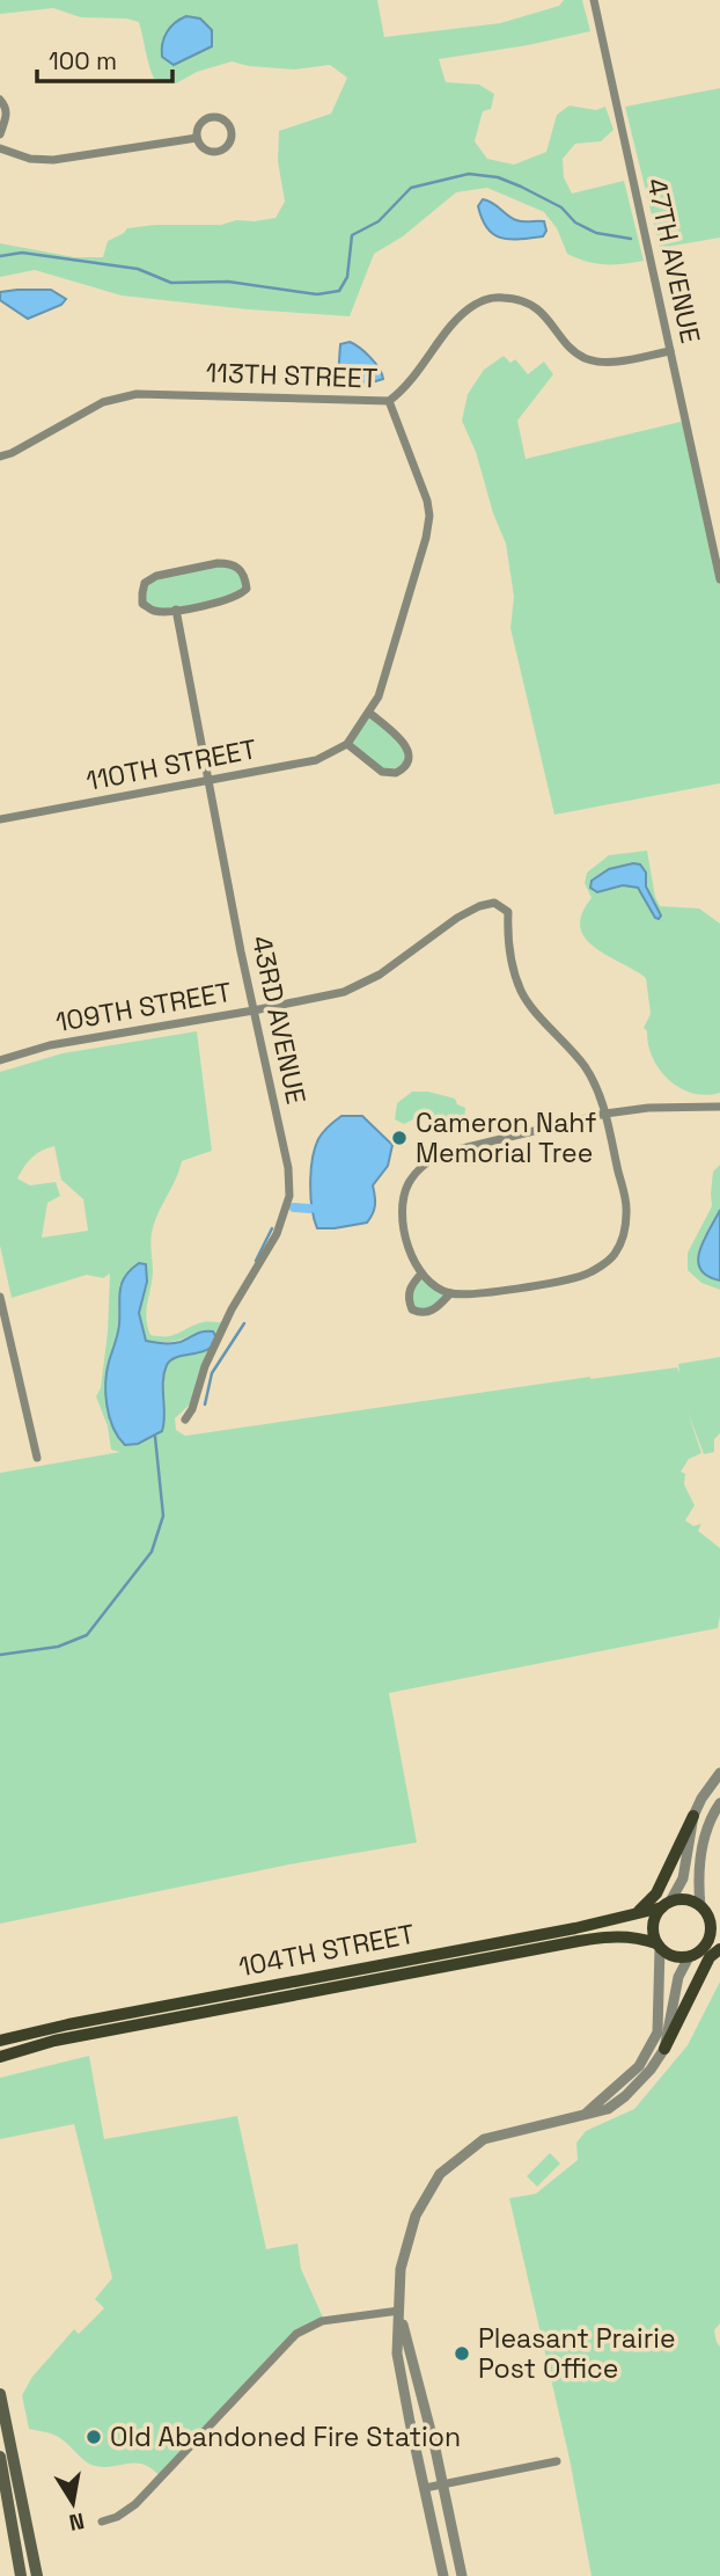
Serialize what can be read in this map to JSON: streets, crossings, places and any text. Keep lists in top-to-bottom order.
{
  "streets": {
    "main road": ["104TH STREET"],
    "street": [
      "47TH AVENUE",
      "113TH STREET",
      "110TH STREET",
      "109TH STREET",
      "43RD AVENUE"
    ]
  },
  "crossings": [
    ["47TH AVENUE", "113TH STREET"],
    ["113TH STREET", "110TH STREET"],
    ["110TH STREET", "43RD AVENUE"],
    ["109TH STREET", "43RD AVENUE"]
  ],
  "places": ["Cameron Nahf Memorial Tree", "Pleasant Prairie Post Office", "Old Abandoned Fire Station"],
  "scale_bar": "100 m",
  "north": "bottom"
}
